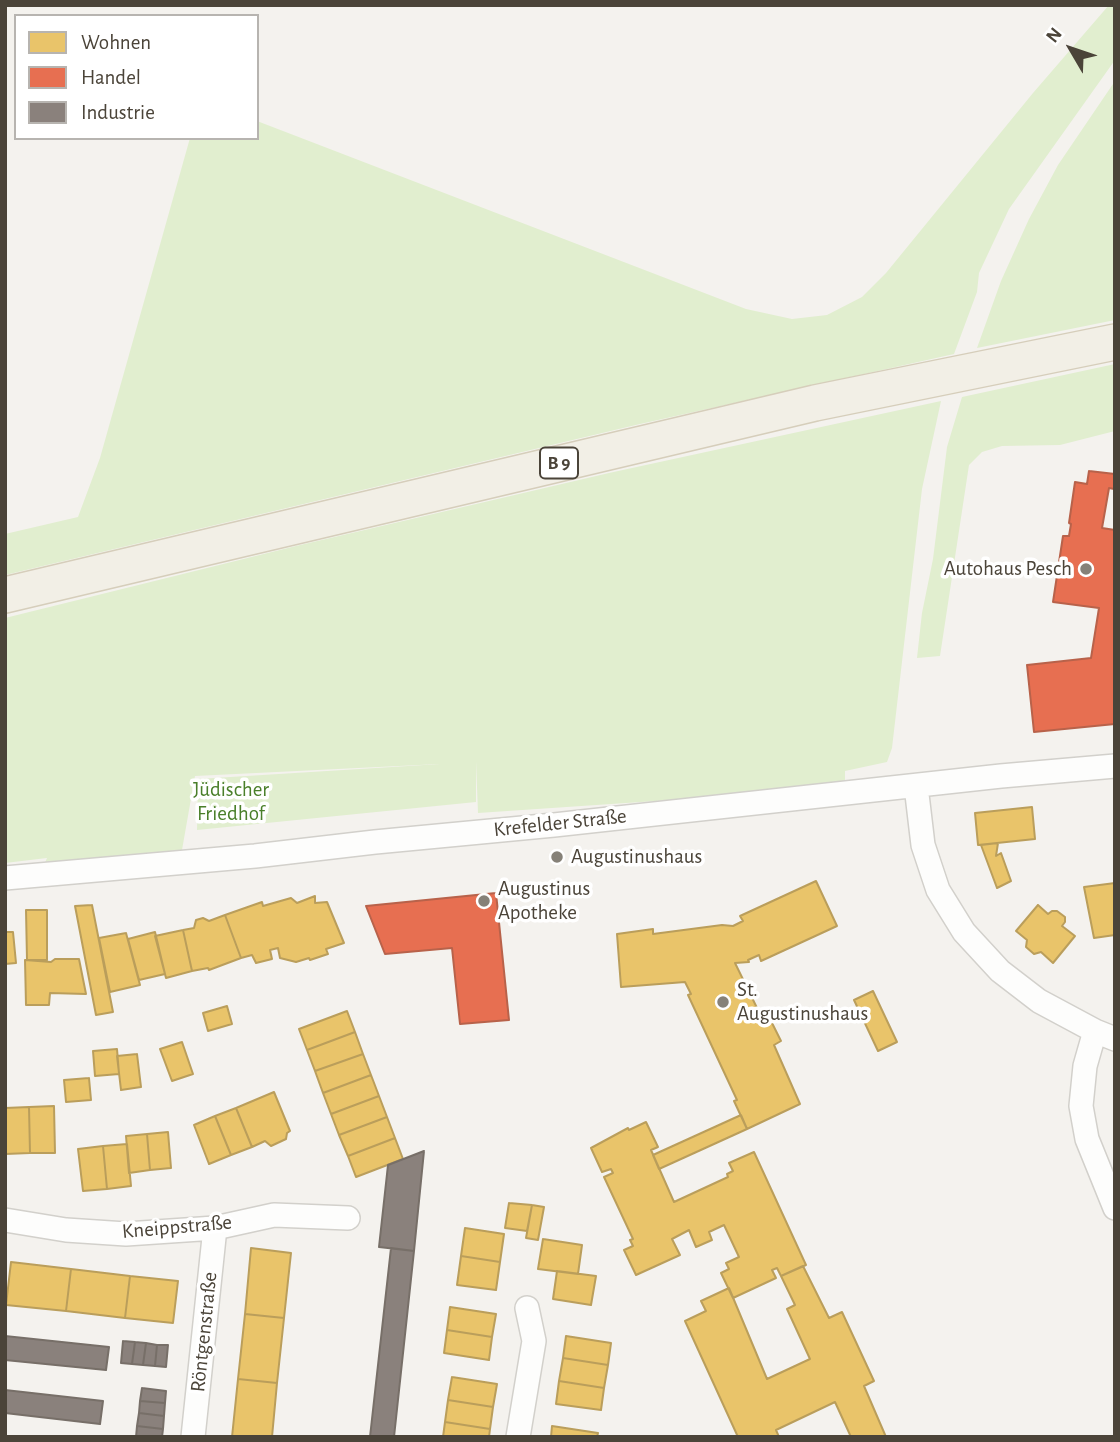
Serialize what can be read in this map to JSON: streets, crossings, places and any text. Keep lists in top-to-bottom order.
{
  "streets": {
    "main road": ["B 9"],
    "street": ["Krefelder Straße", "Kneippstraße", "Röntgenstraße"]
  },
  "crossings": [
    ["Kneippstraße", "Röntgenstraße"]
  ],
  "parks": ["Jüdischer Friedhof"],
  "places": [
    "Autohaus Pesch",
    "Augustinushaus",
    "Augustinus Apotheke",
    "St. Augustinushaus"
  ],
  "legend": ["Wohnen", "Handel", "Industrie"],
  "north": "top left"
}
